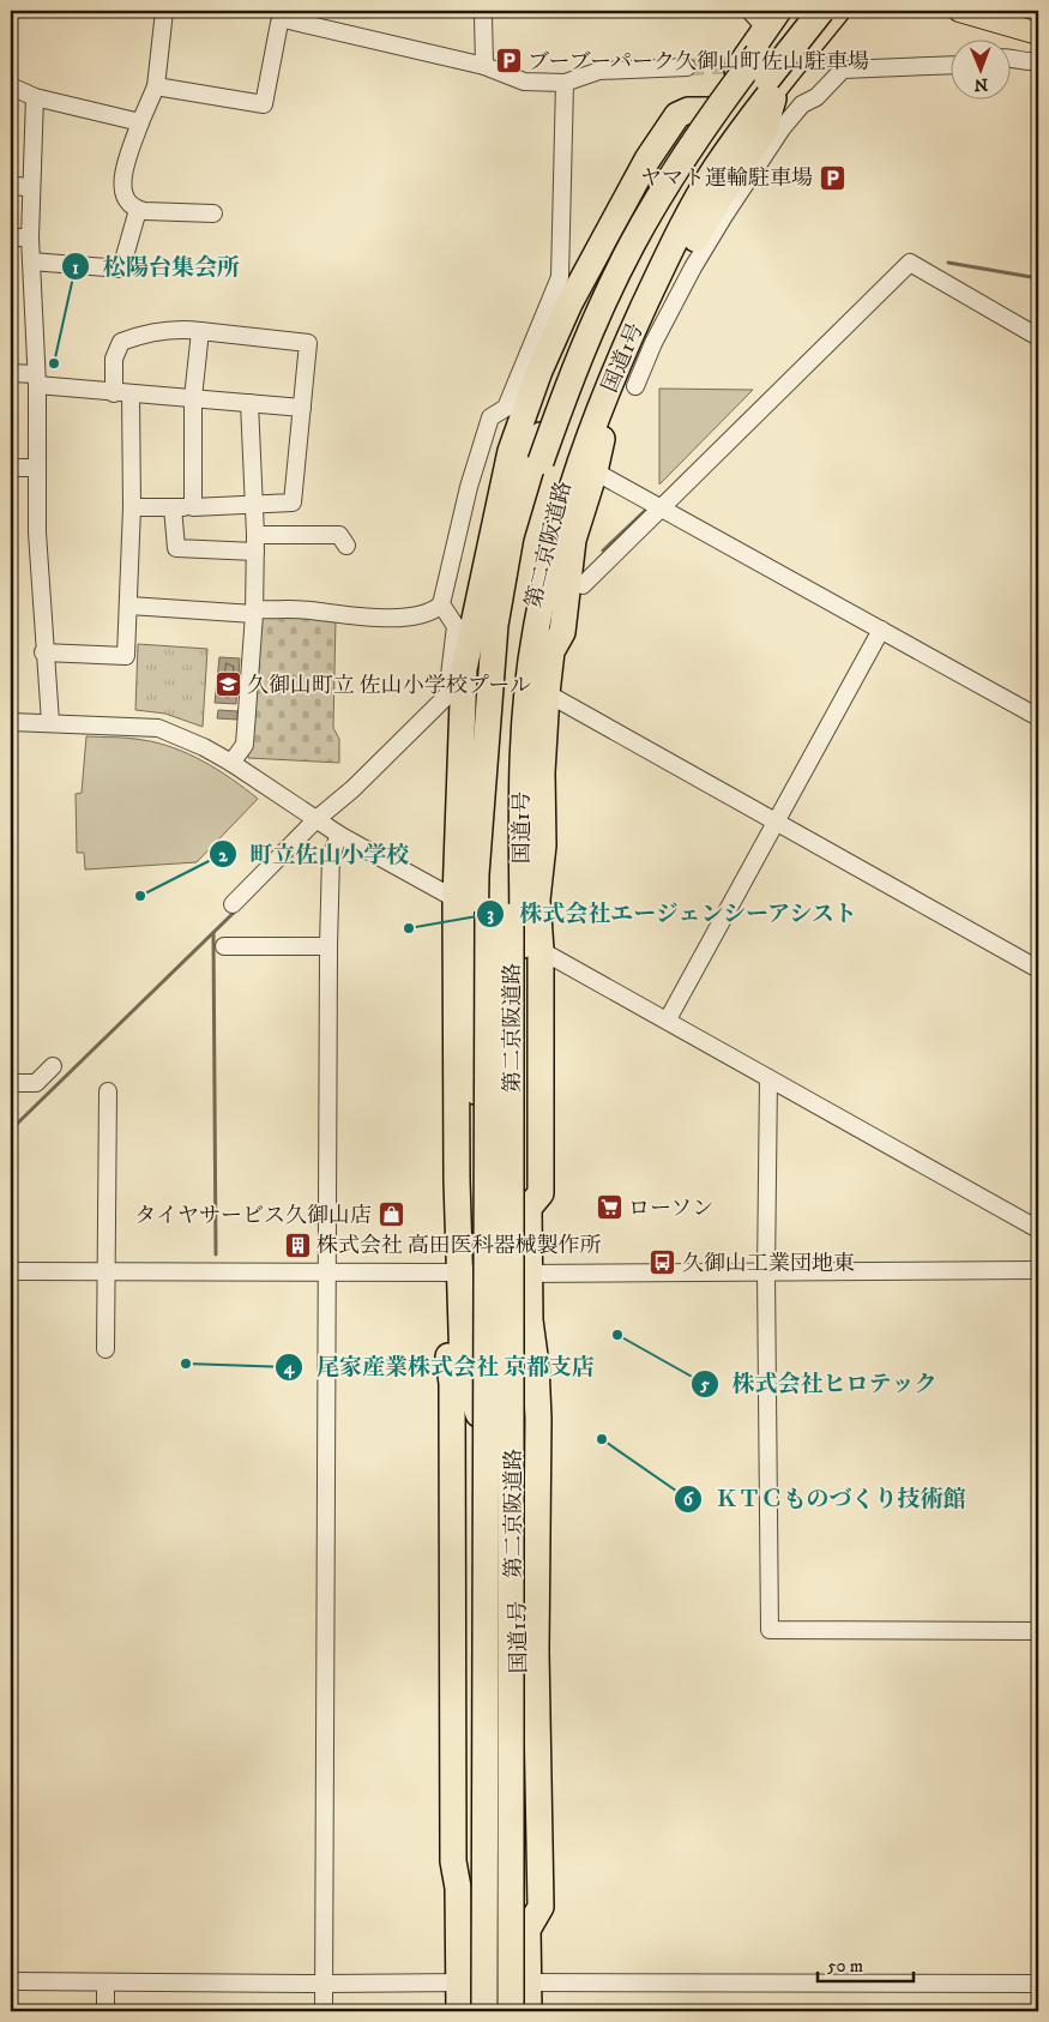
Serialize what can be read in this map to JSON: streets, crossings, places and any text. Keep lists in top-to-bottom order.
{
  "streets": {
    "highway": ["国道1号", "第二京阪道路"]
  },
  "places": {
    "parking": ["ブーブーパーク久御山町佐山駐車場", "ヤマト運輸駐車場"],
    "other": [
      "松陽台集会所",
      "町立佐山小学校",
      "株式会社エージェンシーアシスト",
      "株式会社ヒロテック",
      "尾家産業株式会社 京都支店",
      "ＫＴＣものづくり技術館"
    ],
    "school or university": ["久御山町立 佐山小学校プール"],
    "supermarket": ["ローソン"],
    "shop": ["タイヤサービス久御山店"],
    "building": ["株式会社 高田医科器械製作所"],
    "bus stop": ["久御山工業団地東"]
  },
  "scale_bar": "50 m",
  "north": "bottom"
}
